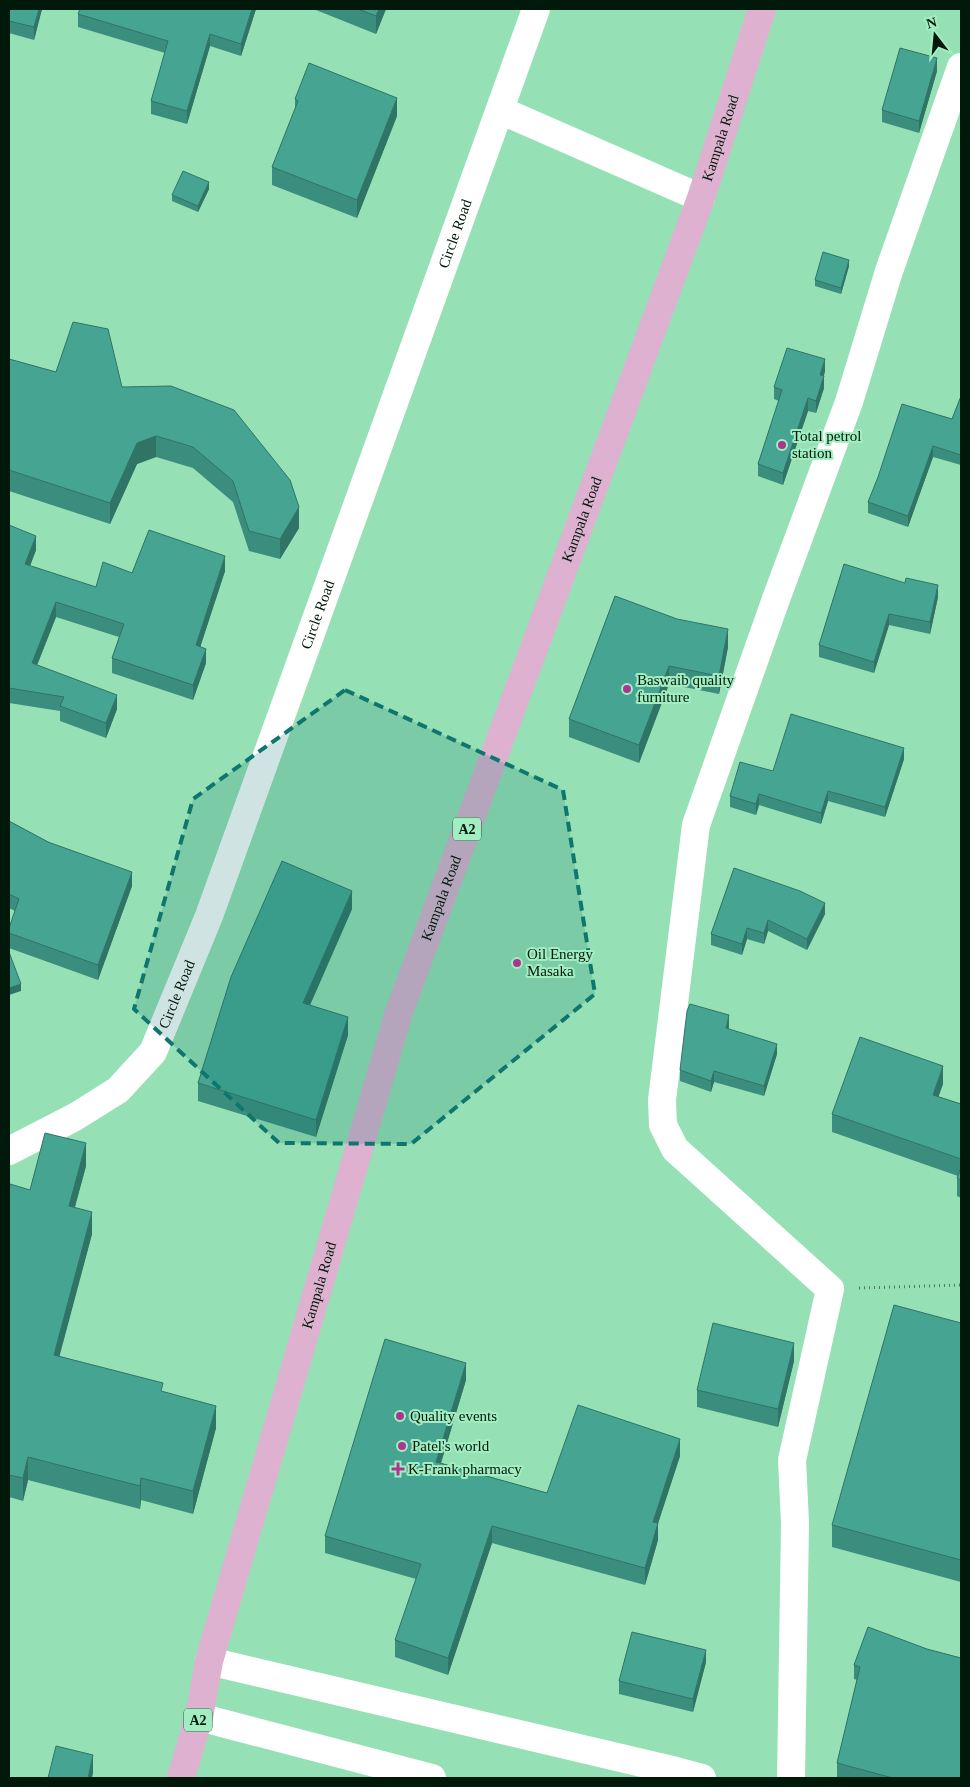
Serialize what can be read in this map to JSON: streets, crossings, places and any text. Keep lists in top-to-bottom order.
{
  "streets": {
    "main road": ["Kampala Road", "A2"],
    "street": ["Circle Road"]
  },
  "crossings": [
    ["Kampala Road", "A2"]
  ],
  "places": {
    "other": [
      "Total petrol station",
      "Baswaib quality furniture",
      "Oil Energy Masaka",
      "Quality events",
      "Patel's world"
    ],
    "health": ["K-Frank pharmacy"]
  },
  "north": "top"
}
